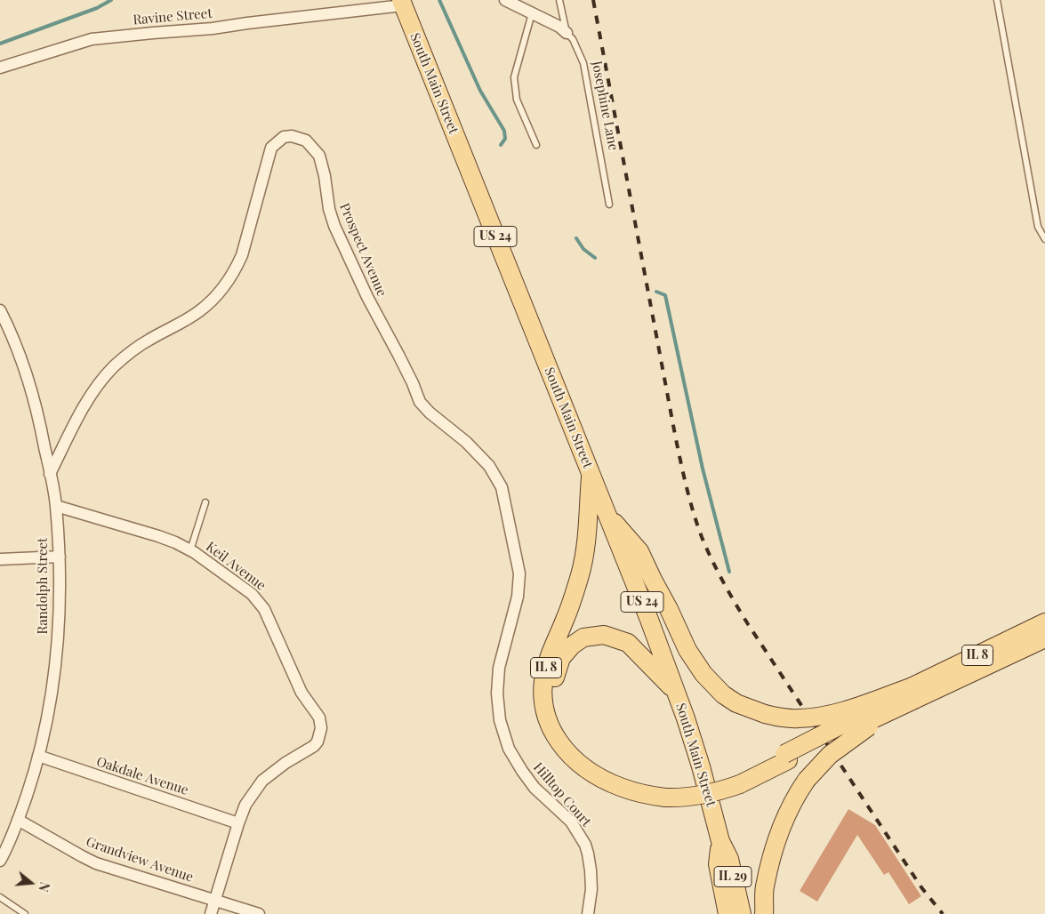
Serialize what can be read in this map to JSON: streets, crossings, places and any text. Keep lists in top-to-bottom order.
{
  "streets": {
    "main road": [
      "South Main Street",
      "US 24",
      "IL 8",
      "IL 29"
    ],
    "street": [
      "Ravine Street",
      "Josephine Lane",
      "Prospect Avenue",
      "Keil Avenue",
      "Randolph Street",
      "Oakdale Avenue",
      "Hilltop Court",
      "Grandview Avenue"
    ]
  },
  "crossings": [
    ["Ravine Street", "South Main Street"],
    ["South Main Street", "IL 8"],
    ["Prospect Avenue", "Randolph Street"],
    ["Prospect Avenue", "Hilltop Court"],
    ["Keil Avenue", "Randolph Street"],
    ["Keil Avenue", "Oakdale Avenue"],
    ["Randolph Street", "Oakdale Avenue"],
    ["Randolph Street", "Grandview Avenue"]
  ],
  "north": "right"
}
